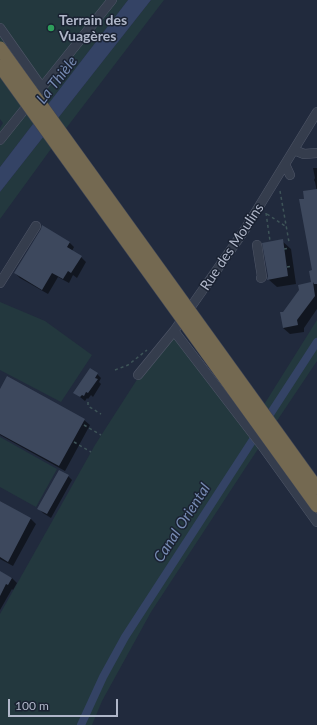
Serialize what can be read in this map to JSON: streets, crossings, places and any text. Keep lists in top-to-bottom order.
{
  "streets": {
    "street": ["Rue des Moulins"]
  },
  "water": ["La Thièle", "Canal Oriental"],
  "places": ["Terrain des Vuagères"],
  "scale_bar": "100 m"
}
